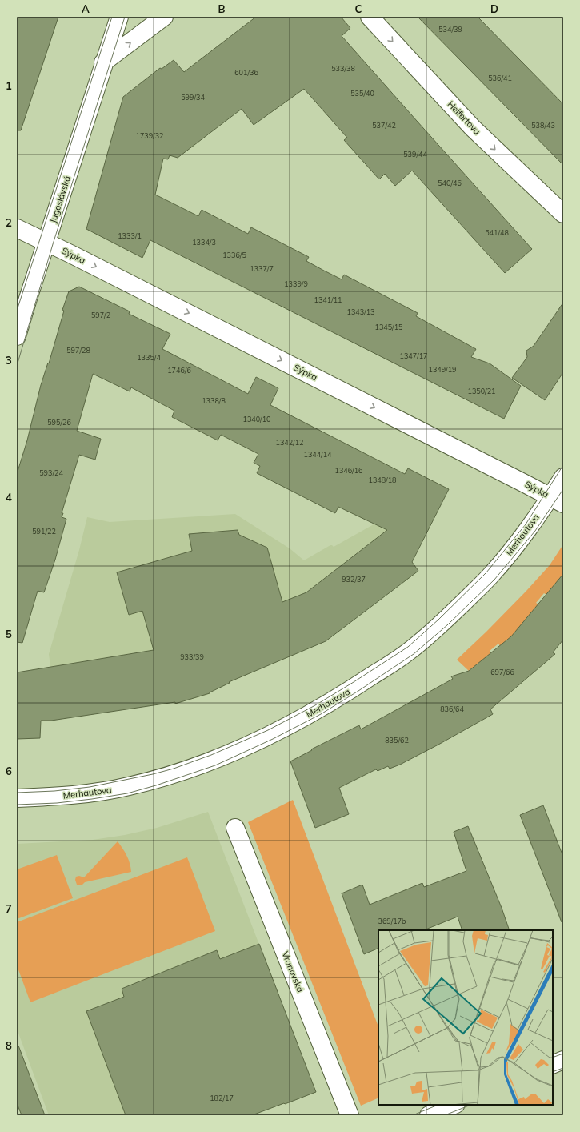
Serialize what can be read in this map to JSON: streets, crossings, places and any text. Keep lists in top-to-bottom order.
{
  "streets": {
    "street": [
      "Helfertova",
      "Jugoslávská",
      "Sýpka",
      "Merhautova",
      "Vranovská"
    ]
  },
  "crossings": [
    ["Jugoslávská", "Sýpka"],
    ["Sýpka", "Merhautova"]
  ],
  "one_way": ["Helfertova", "Sýpka"],
  "house_numbers": [
    "534/39",
    "533/38",
    "601/36",
    "536/41",
    "535/40",
    "599/34",
    "537/42",
    "538/43",
    "1739/32",
    "539/44",
    "540/46",
    "541/48",
    "1333/1",
    "1334/3",
    "1336/5",
    "1337/7",
    "1339/9",
    "1341/11",
    "1343/13",
    "597/2",
    "1345/15",
    "597/28",
    "1347/17",
    "1335/4",
    "1349/19",
    "1746/6",
    "1350/21",
    "1338/8",
    "1340/10",
    "595/26",
    "1342/12",
    "1344/14",
    "1346/16",
    "593/24",
    "1348/18",
    "591/22",
    "932/37",
    "933/39",
    "697/66",
    "836/64",
    "835/62",
    "369/17b",
    "182/17"
  ],
  "grid": {
    "columns": [
      "A",
      "B",
      "C",
      "D"
    ],
    "rows": [
      "1",
      "2",
      "3",
      "4",
      "5",
      "6",
      "7",
      "8"
    ]
  }
}
